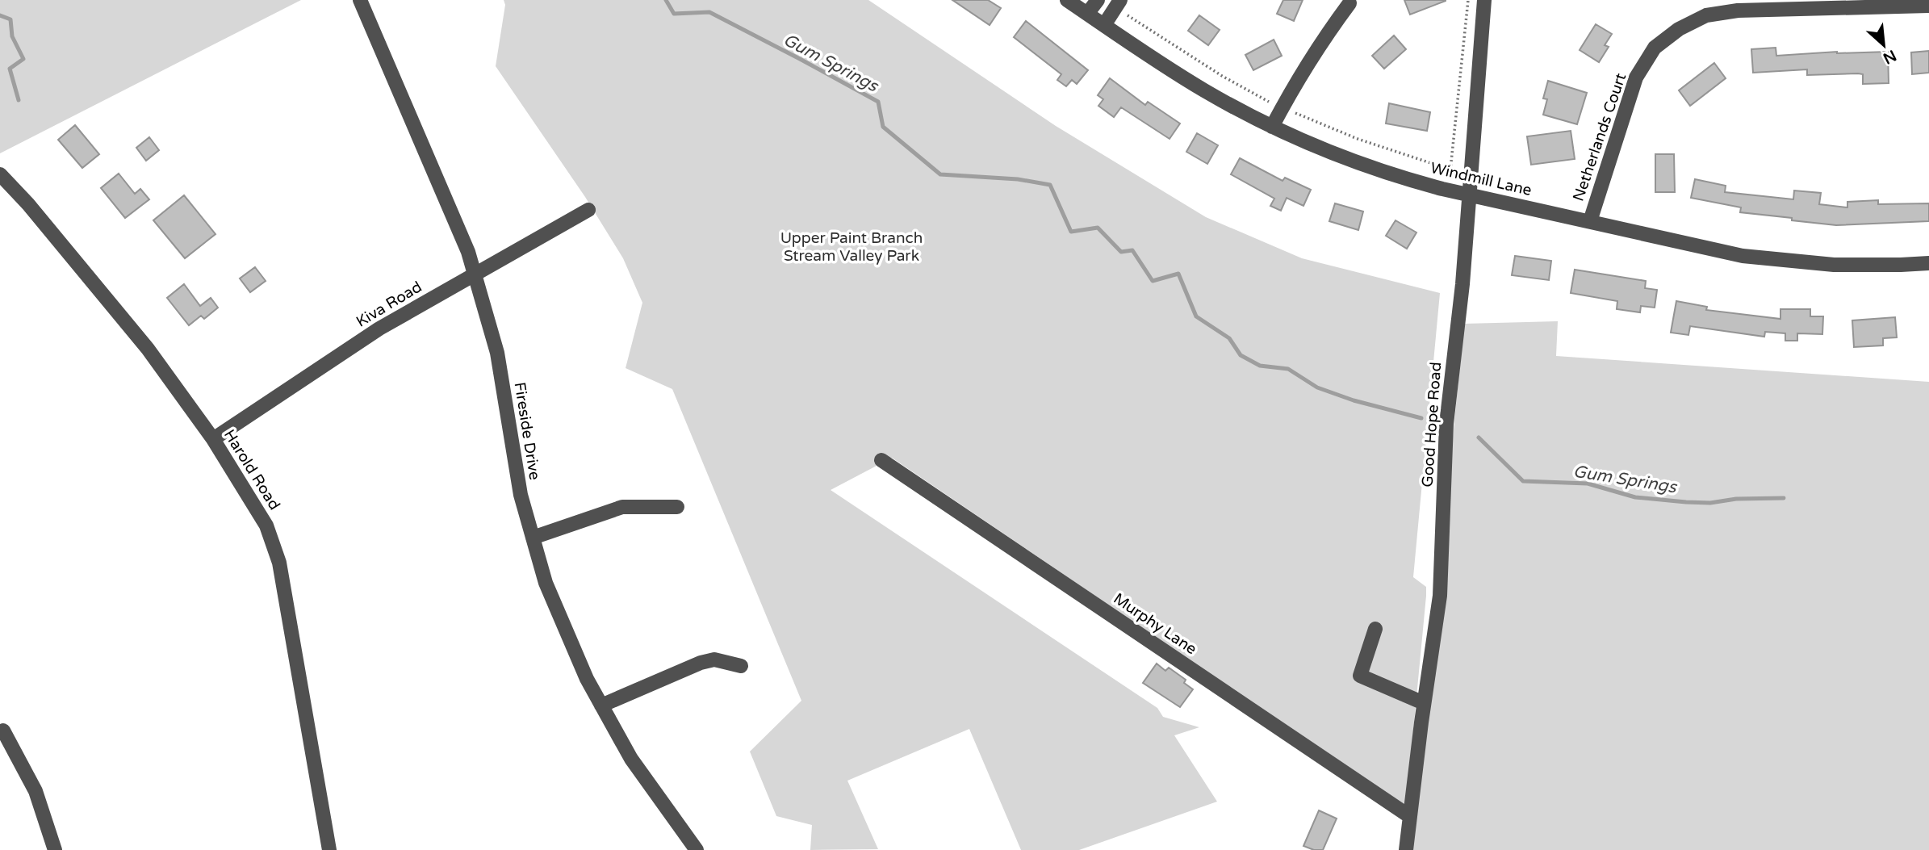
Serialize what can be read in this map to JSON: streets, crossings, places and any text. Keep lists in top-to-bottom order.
{
  "streets": {
    "street": [
      "Netherlands Court",
      "Windmill Lane",
      "Kiva Road",
      "Good Hope Road",
      "Fireside Drive",
      "Harold Road",
      "Murphy Lane"
    ]
  },
  "crossings": [
    ["Netherlands Court", "Windmill Lane"],
    ["Windmill Lane", "Good Hope Road"],
    ["Kiva Road", "Fireside Drive"],
    ["Kiva Road", "Harold Road"],
    ["Good Hope Road", "Murphy Lane"]
  ],
  "water": ["Gum Springs"],
  "parks": ["Upper Paint Branch Stream Valley Park"],
  "north": "bottom right"
}
